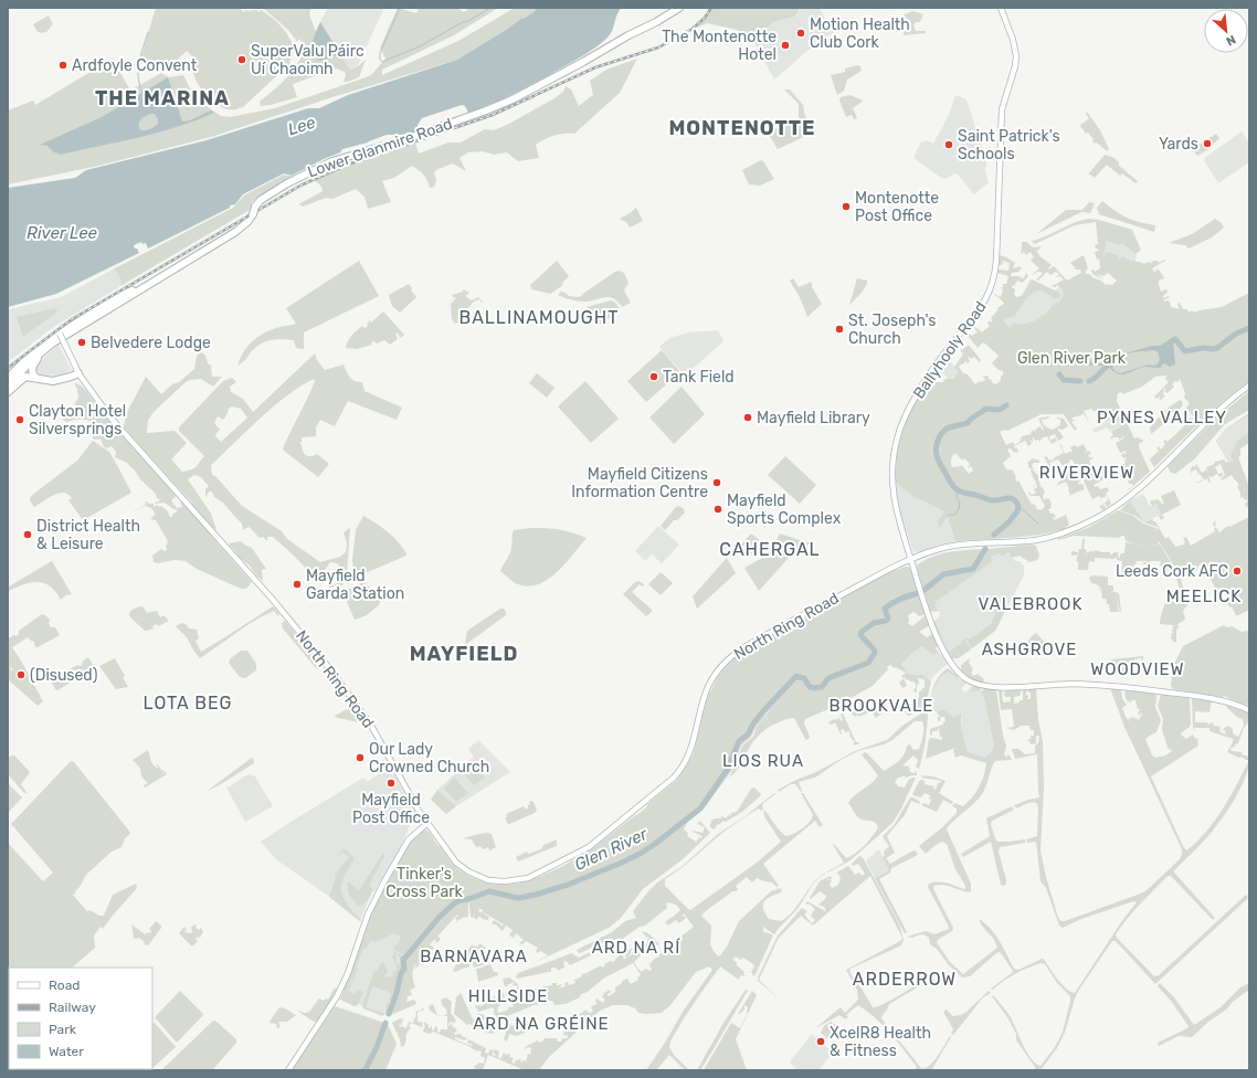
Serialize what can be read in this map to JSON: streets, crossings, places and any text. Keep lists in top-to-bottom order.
{
  "streets": {
    "highway": ["Lower Glanmire Road"],
    "main road": ["Ballyhooly Road", "North Ring Road"]
  },
  "crossings": [
    ["Ballyhooly Road", "North Ring Road"]
  ],
  "districts": [
    "THE MARINA",
    "MONTENOTTE",
    "BALLINAMOUGHT",
    "PYNES VALLEY",
    "RIVERVIEW",
    "CAHERGAL",
    "MEELICK",
    "VALEBROOK",
    "ASHGROVE",
    "MAYFIELD",
    "WOODVIEW",
    "LOTA BEG",
    "BROOKVALE",
    "LIOS RUA",
    "ARD NA RÍ",
    "BARNAVARA",
    "ARDERROW",
    "HILLSIDE",
    "ARD NA GRÉINE"
  ],
  "water": ["Lee", "River Lee", "Glen River"],
  "parks": ["Glen River Park", "Tinker's Cross Park"],
  "places": [
    "Motion Health Club Cork",
    "The Montenotte Hotel",
    "SuperValu Páirc Uí Chaoimh",
    "Ardfoyle Convent",
    "Yards",
    "Saint Patrick's Schools",
    "Montenotte Post Office",
    "St. Joseph's Church",
    "Belvedere Lodge",
    "Tank Field",
    "Mayfield Library",
    "Clayton Hotel Silversprings",
    "Mayfield Citizens Information Centre",
    "Mayfield Sports Complex",
    "District Health & Leisure",
    "Leeds Cork AFC",
    "Mayfield Garda Station",
    "(Disused)",
    "Our Lady Crowned Church",
    "Mayfield Post Office",
    "XcelR8 Health & Fitness"
  ],
  "legend": [
    "Road",
    "Railway",
    "Park",
    "Water"
  ],
  "north": "bottom right"
}
